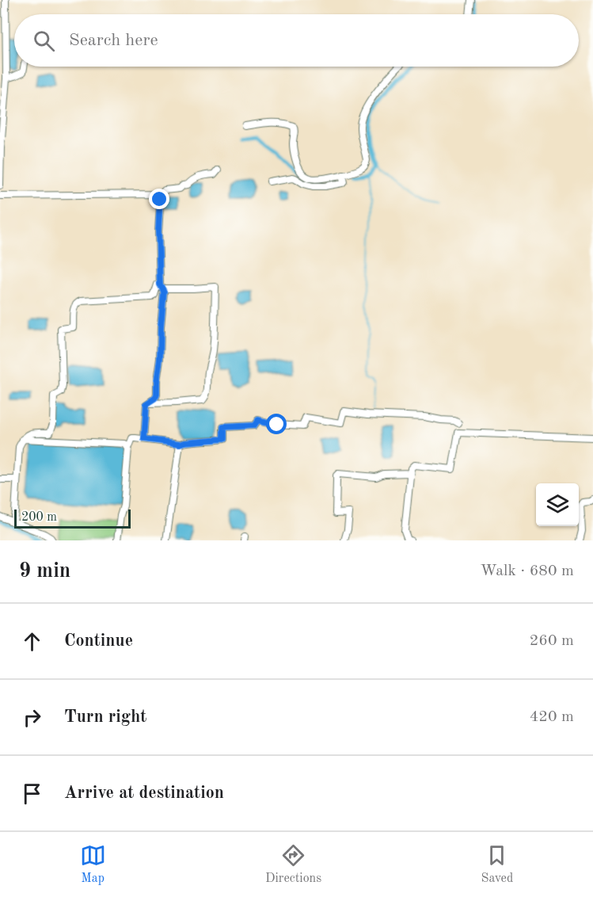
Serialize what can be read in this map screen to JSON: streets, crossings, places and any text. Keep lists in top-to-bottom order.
{
  "scale_bar": "200 m",
  "page": {
    "search": "Search here",
    "scale": "200 m",
    "heading": ["9 min", "Walk · 680 m"],
    "list": [
      ["Continue", "260 m"],
      ["Turn right", "420 m"],
      "Arrive at destination"
    ],
    "nav": ["Map", "Directions", "Saved"]
  }
}
